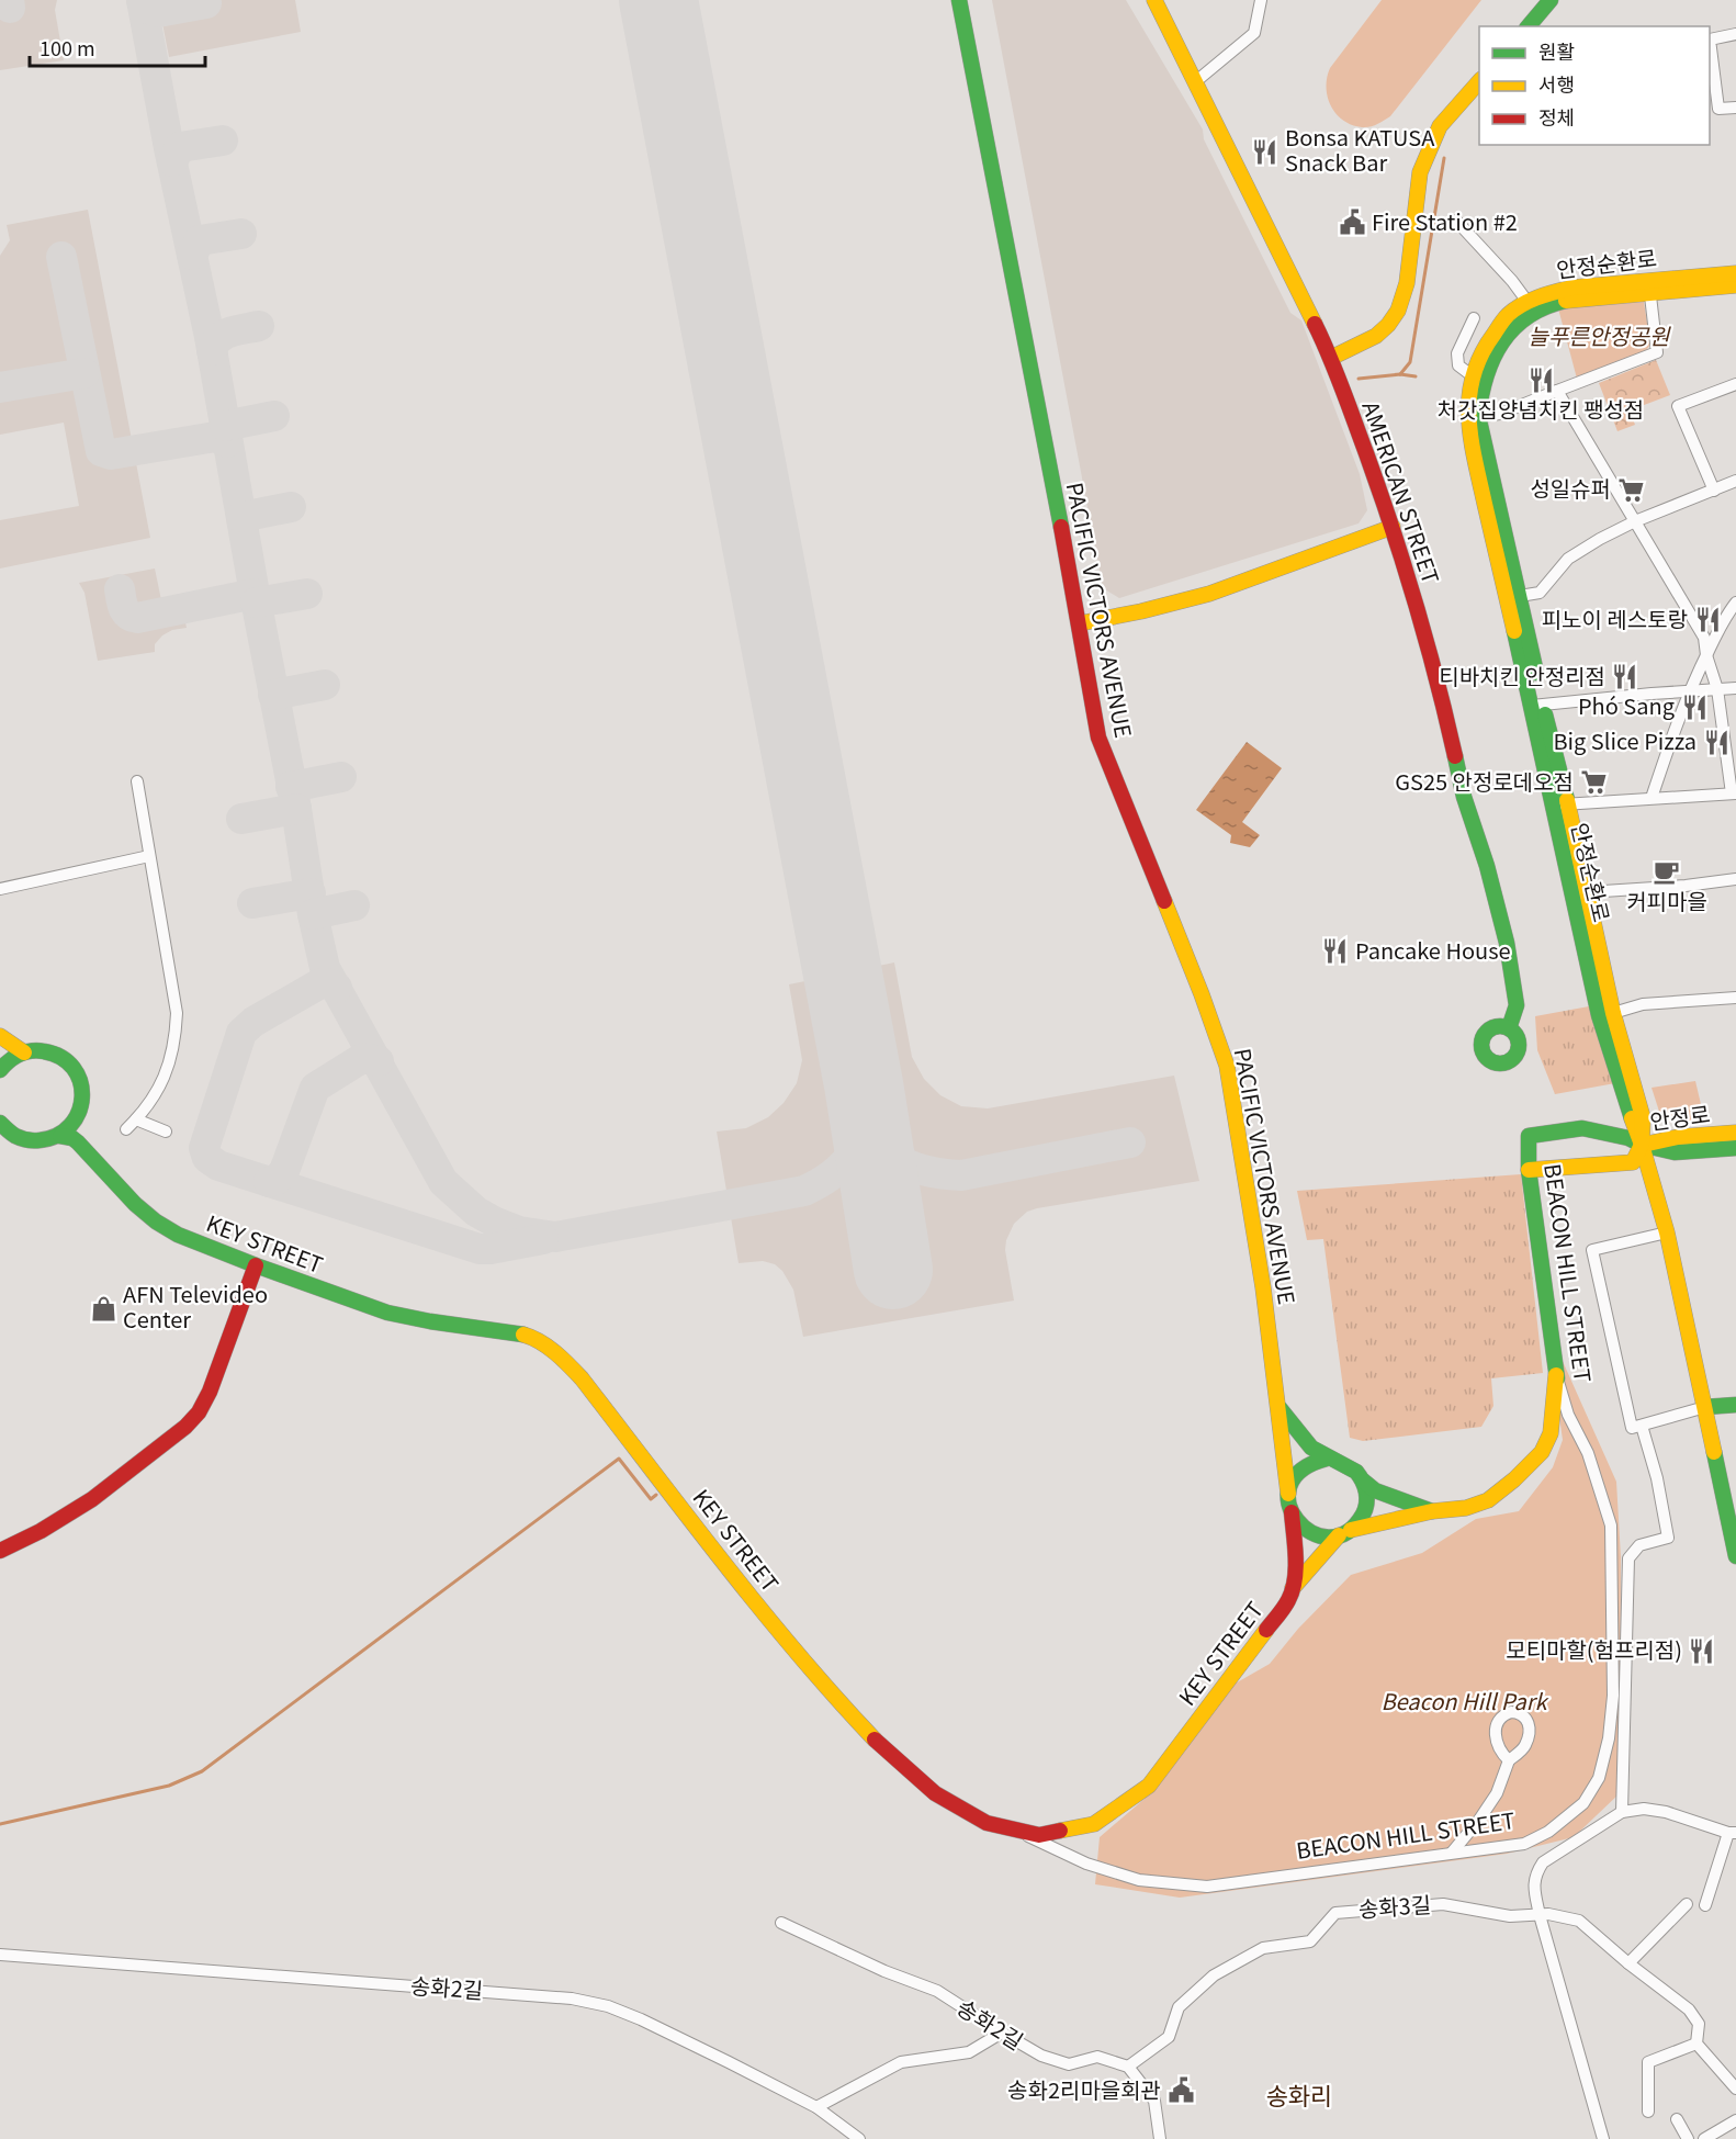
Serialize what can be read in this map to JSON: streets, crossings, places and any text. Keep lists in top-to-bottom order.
{
  "streets": {
    "street": [
      "안정순환로",
      "AMERICAN STREET",
      "PACIFIC VICTORS AVENUE",
      "안정로",
      "KEY STREET",
      "BEACON HILL STREET",
      "송화3길",
      "송화2길"
    ]
  },
  "crossings": [
    ["안정순환로", "안정로"],
    ["안정순환로", "BEACON HILL STREET"],
    ["PACIFIC VICTORS AVENUE", "KEY STREET"],
    ["안정로", "BEACON HILL STREET"],
    ["KEY STREET", "BEACON HILL STREET"],
    ["송화3길", "송화2길"]
  ],
  "districts": ["송화리"],
  "parks": ["늘푸른안정공원", "Beacon Hill Park"],
  "places": {
    "restaurant": [
      "Bonsa KATUSA Snack Bar",
      "처갓집양념치킨 팽성점",
      "피노이 레스토랑",
      "티바치킨 안정리점",
      "Phó Sang",
      "Big Slice Pizza",
      "Pancake House",
      "모티마할(험프리점)"
    ],
    "public building": ["Fire Station #2", "송화2리마을회관"],
    "supermarket": ["성일슈퍼", "GS25 안정로데오점"],
    "cafe": ["커피마을"],
    "shop": ["AFN Televideo Center"]
  },
  "legend": ["원활", "서행", "정체"],
  "scale_bar": "100 m"
}
